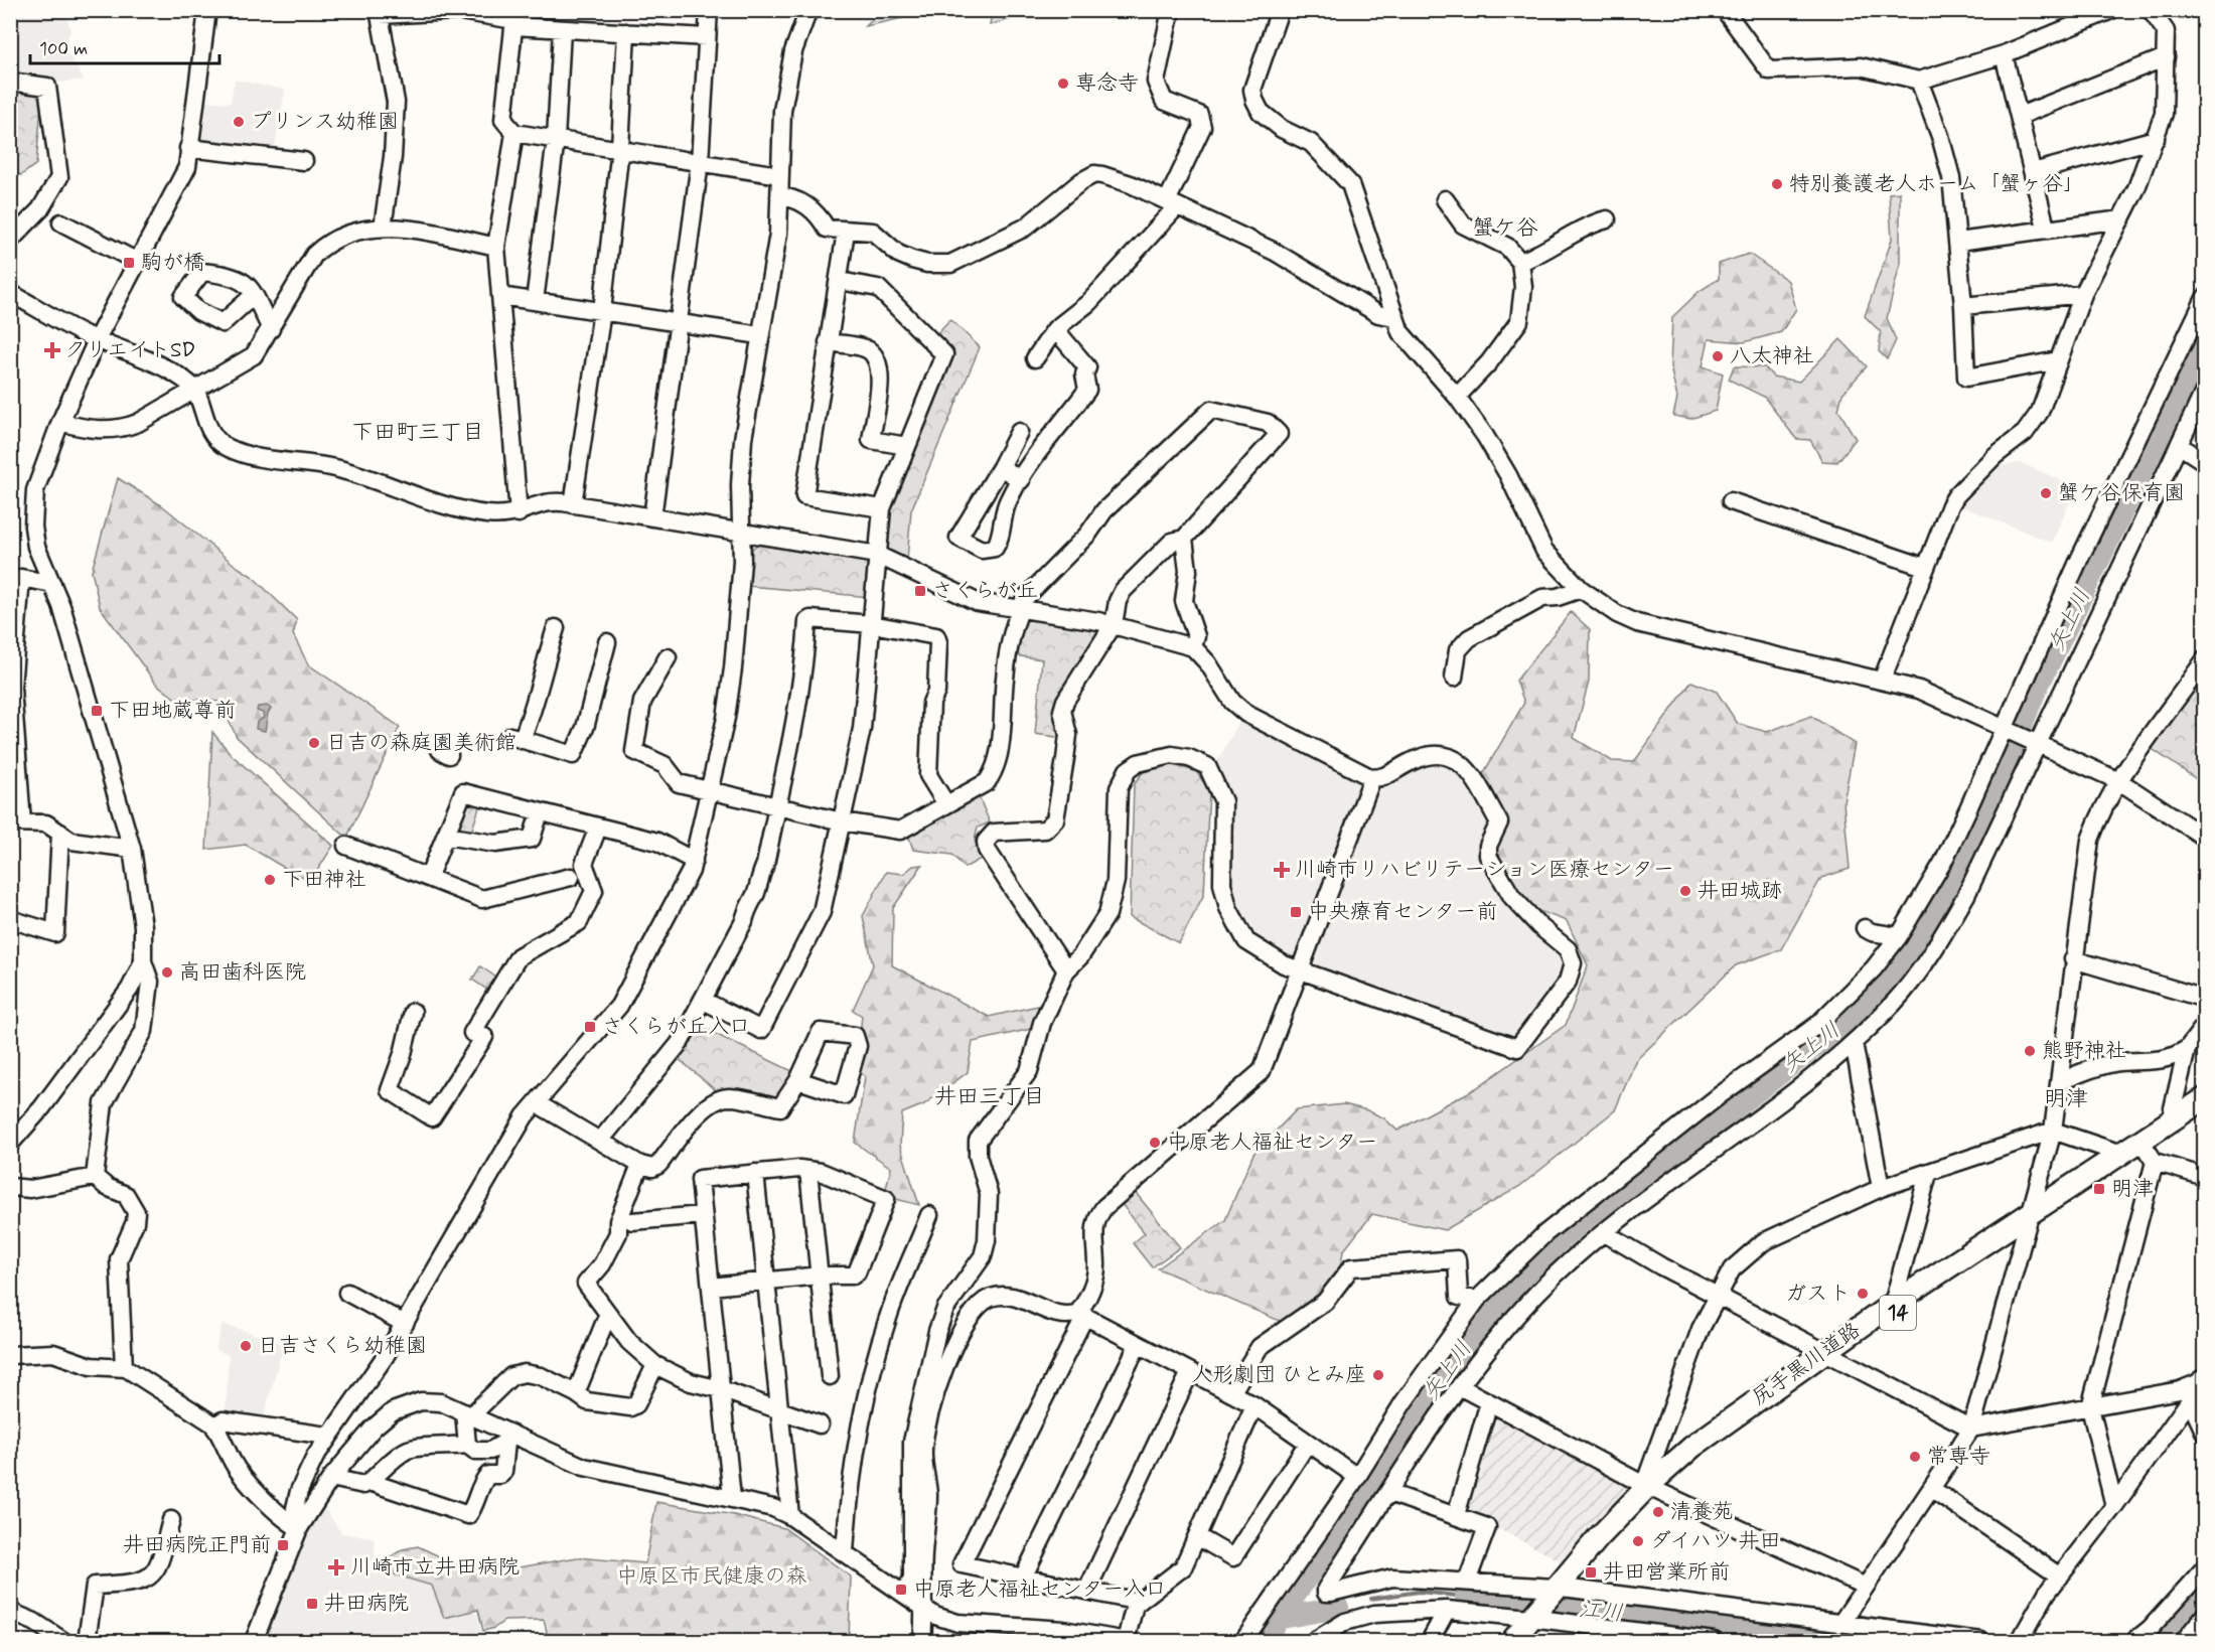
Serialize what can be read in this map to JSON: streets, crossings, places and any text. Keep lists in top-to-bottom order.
{
  "streets": {
    "main road": ["14", "尻手黒川道路"]
  },
  "districts": [
    "蟹ケ谷",
    "下田町三丁目",
    "井田三丁目",
    "明津"
  ],
  "water": ["矢上川", "江川"],
  "parks": ["中原区市民健康の森"],
  "places": {
    "other": [
      "専念寺",
      "プリンス幼稚園",
      "特別養護老人ホーム「蟹ヶ谷」",
      "八太神社",
      "蟹ケ谷保育園",
      "日吉の森庭園美術館",
      "下田神社",
      "井田城跡",
      "高田歯科医院",
      "熊野神社",
      "中原老人福祉センター",
      "ガスト",
      "日吉さくら幼稚園",
      "人形劇団 ひとみ座",
      "常専寺",
      "清養苑",
      "ダイハツ 井田"
    ],
    "transit": [
      "駒が橋",
      "さくらが丘",
      "下田地蔵尊前",
      "中央療育センター前",
      "さくらが丘入口",
      "明津",
      "井田病院正門前",
      "井田営業所前",
      "中原老人福祉センター入口",
      "井田病院"
    ],
    "health": ["クリエイトSD", "川崎市リハビリテーション医療センター", "川崎市立井田病院"]
  },
  "scale_bar": "100 m"
}
